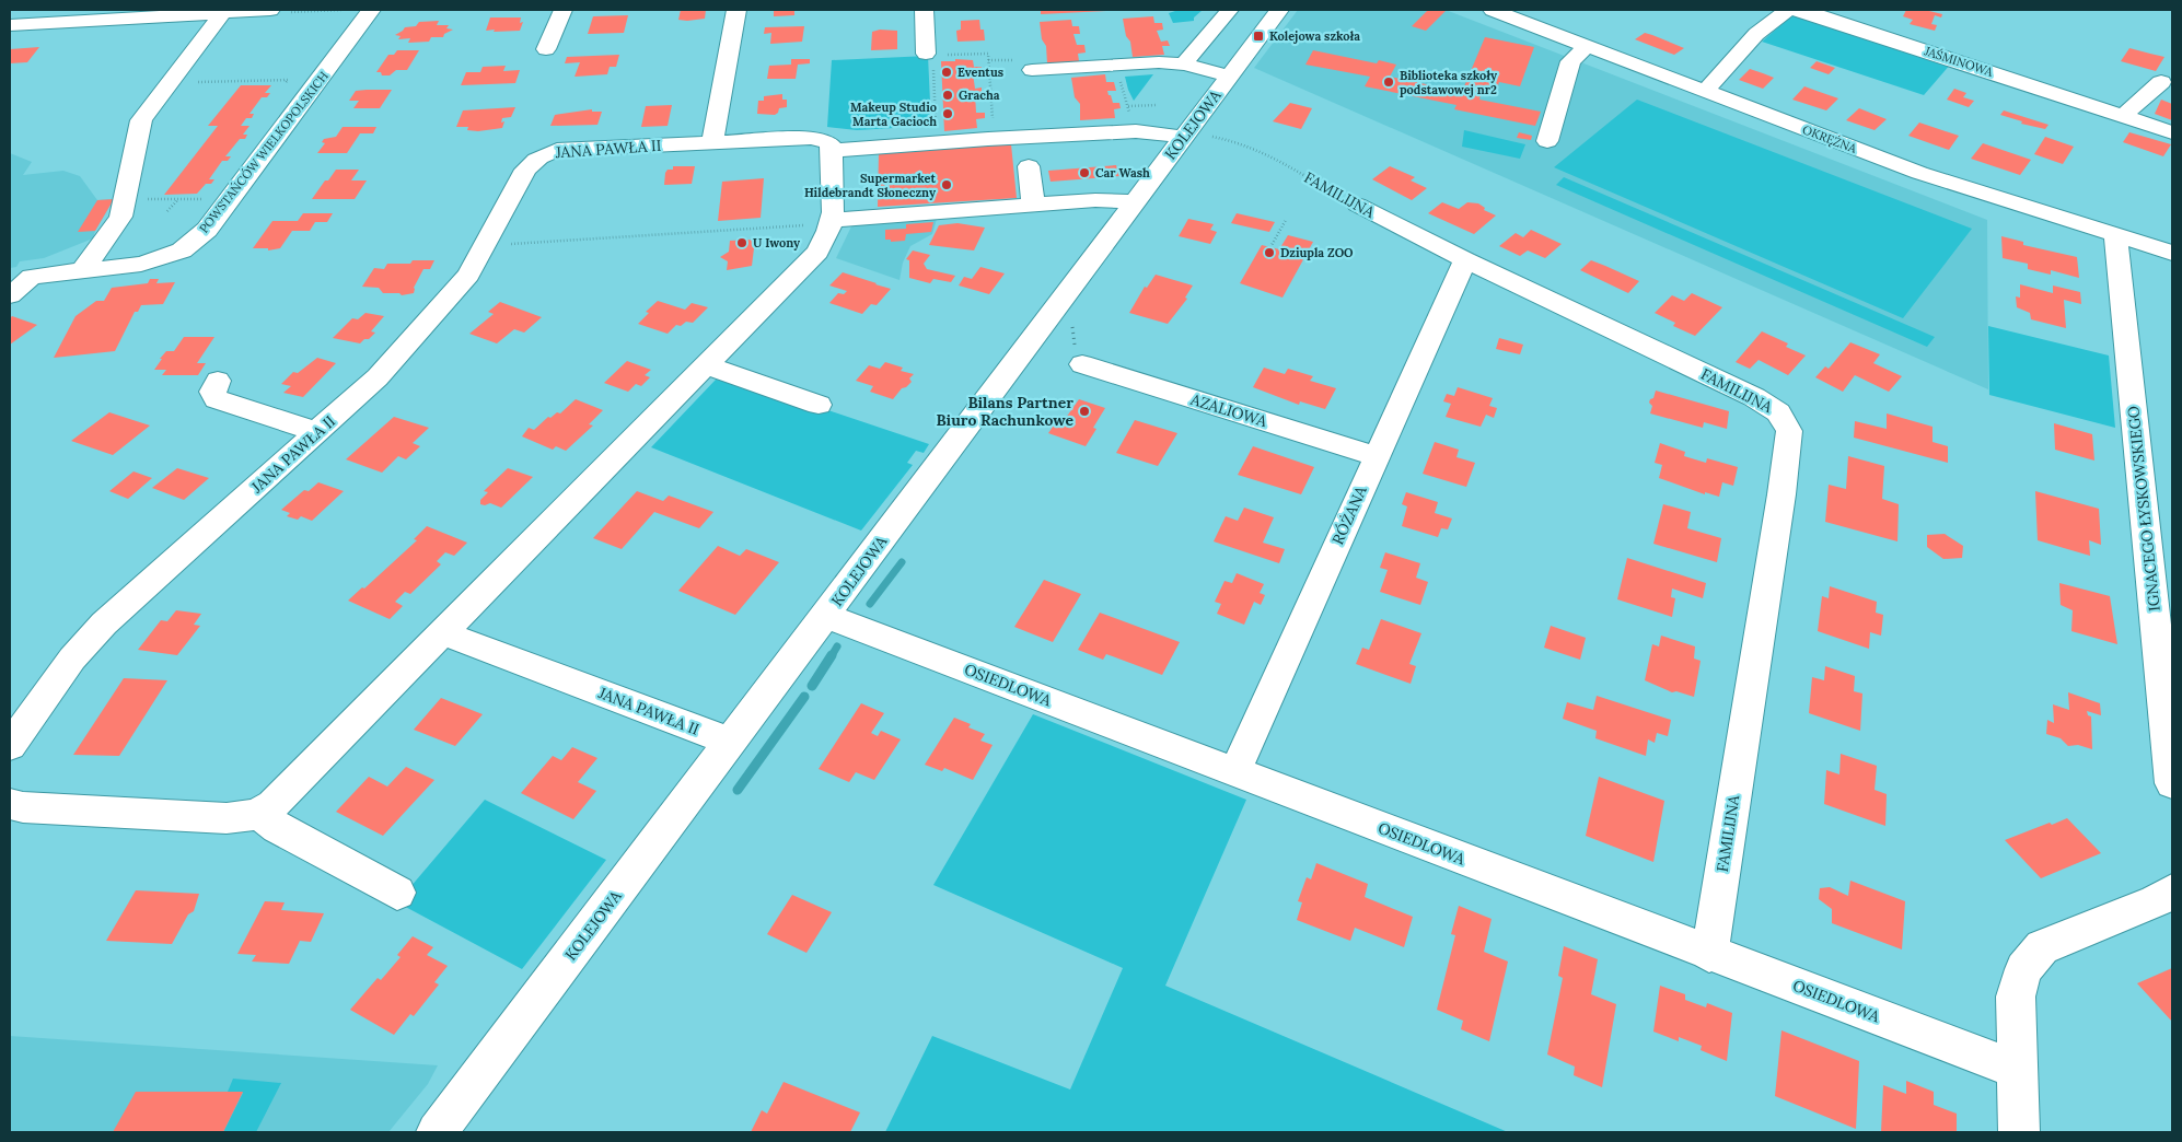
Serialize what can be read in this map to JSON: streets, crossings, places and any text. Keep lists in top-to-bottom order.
{
  "streets": {
    "street": [
      "JAŚMINOWA",
      "KOLEJOWA",
      "OKRĘŻNA",
      "JANA PAWŁA II",
      "POWSTAŃCÓW WIELKOPOLSKICH",
      "FAMILIJNA",
      "AZALIOWA",
      "IGNACEGO ŁYSKOWSKIEGO",
      "RÓŻANA",
      "OSIEDLOWA"
    ]
  },
  "crossings": [
    ["KOLEJOWA", "JANA PAWŁA II"],
    ["KOLEJOWA", "FAMILIJNA"],
    ["KOLEJOWA", "OSIEDLOWA"],
    ["OKRĘŻNA", "IGNACEGO ŁYSKOWSKIEGO"],
    ["FAMILIJNA", "RÓŻANA"],
    ["FAMILIJNA", "OSIEDLOWA"],
    ["AZALIOWA", "RÓŻANA"],
    ["RÓŻANA", "OSIEDLOWA"]
  ],
  "places": {
    "transit": ["Kolejowa szkoła"],
    "other": [
      "Eventus",
      "Biblioteka szkoły podstawowej nr2",
      "Gracha",
      "Makeup Studio Marta Gacioch",
      "Car Wash",
      "Supermarket Hildebrandt Słoneczny",
      "U Iwony",
      "Dziupla ZOO",
      "Bilans Partner Biuro Rachunkowe"
    ]
  }
}
